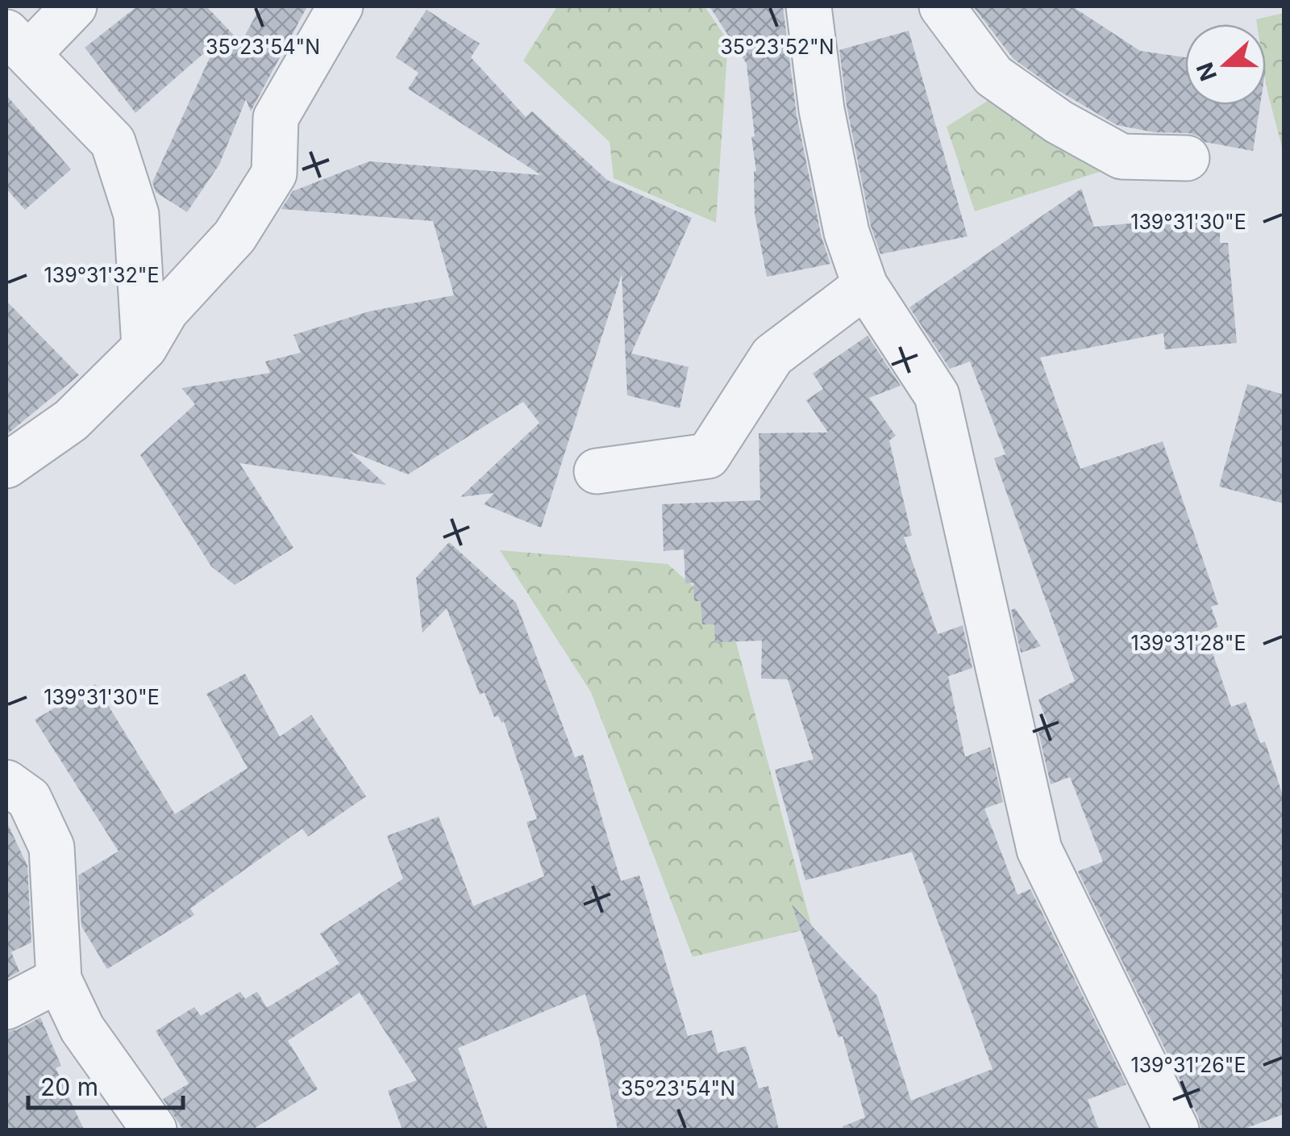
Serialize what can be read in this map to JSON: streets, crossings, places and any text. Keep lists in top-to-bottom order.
{
  "scale_bar": "20 m",
  "north": "left",
  "coordinates": [
    "35°23'54\"N",
    "35°23'52\"N",
    "139°31'30\"E",
    "139°31'32\"E",
    "139°31'28\"E",
    "139°31'26\"E"
  ]
}
